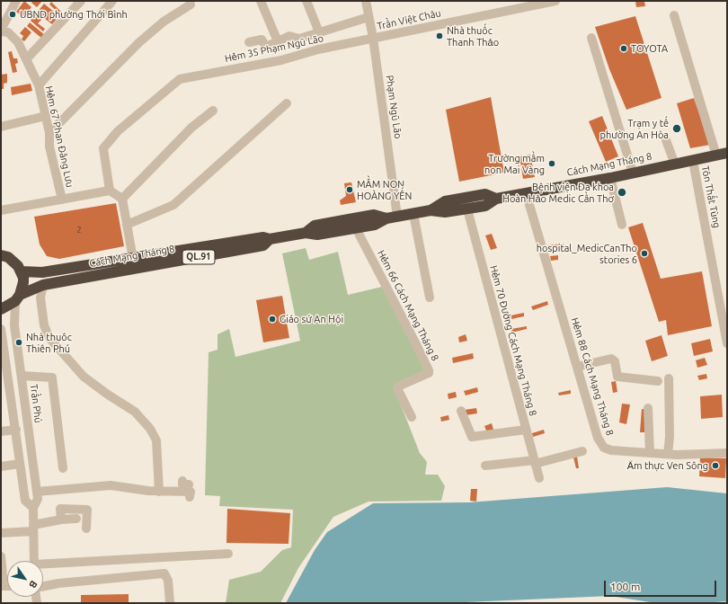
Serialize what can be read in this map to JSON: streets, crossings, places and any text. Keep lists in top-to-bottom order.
{
  "streets": {
    "highway": ["Cách Mạng Tháng 8", "QL.91"],
    "street": [
      "Trần Việt Châu",
      "Hẻm 35 Phạm Ngũ Lão",
      "Phạm Ngũ Lão",
      "Hẻm 67 Phan Đăng Lưu",
      "Tôn Thất Tùng",
      "Hẻm 66 Cách Mạng Tháng 8",
      "Hẻm 70 Đường Cách Mạng Tháng 8",
      "Hẻm 88 Cách Mạng Tháng 8",
      "Trần Phú"
    ]
  },
  "crossings": [
    ["Trần Việt Châu", "Hẻm 35 Phạm Ngũ Lão"],
    ["Trần Việt Châu", "Phạm Ngũ Lão"],
    ["Hẻm 35 Phạm Ngũ Lão", "Phạm Ngũ Lão"],
    ["Phạm Ngũ Lão", "Cách Mạng Tháng 8"],
    ["Cách Mạng Tháng 8", "Tôn Thất Tùng"],
    ["Cách Mạng Tháng 8", "Hẻm 66 Cách Mạng Tháng 8"],
    ["Cách Mạng Tháng 8", "Hẻm 70 Đường Cách Mạng Tháng 8"],
    ["Cách Mạng Tháng 8", "Hẻm 88 Cách Mạng Tháng 8"],
    ["Cách Mạng Tháng 8", "Trần Phú"]
  ],
  "places": [
    "UBND phường Thới Bình",
    "Nhà thuốc Thanh Thảo",
    "TOYOTA",
    "Trạm y tế phường An Hòa",
    "Trường mầm non Mai Vàng",
    "MẦM NON HOÀNG YẾN",
    "Bệnh viện Đa khoa Hoàn Hảo Medic Cần Thơ",
    "hospital_MedicCanTho stories 6",
    "Giáo sứ An Hội",
    "Nhà thuôc Thiên Phú",
    "Ẩm thực Ven Sông"
  ],
  "house_numbers": ["2"],
  "scale_bar": "100 m",
  "north": "bottom right"
}
